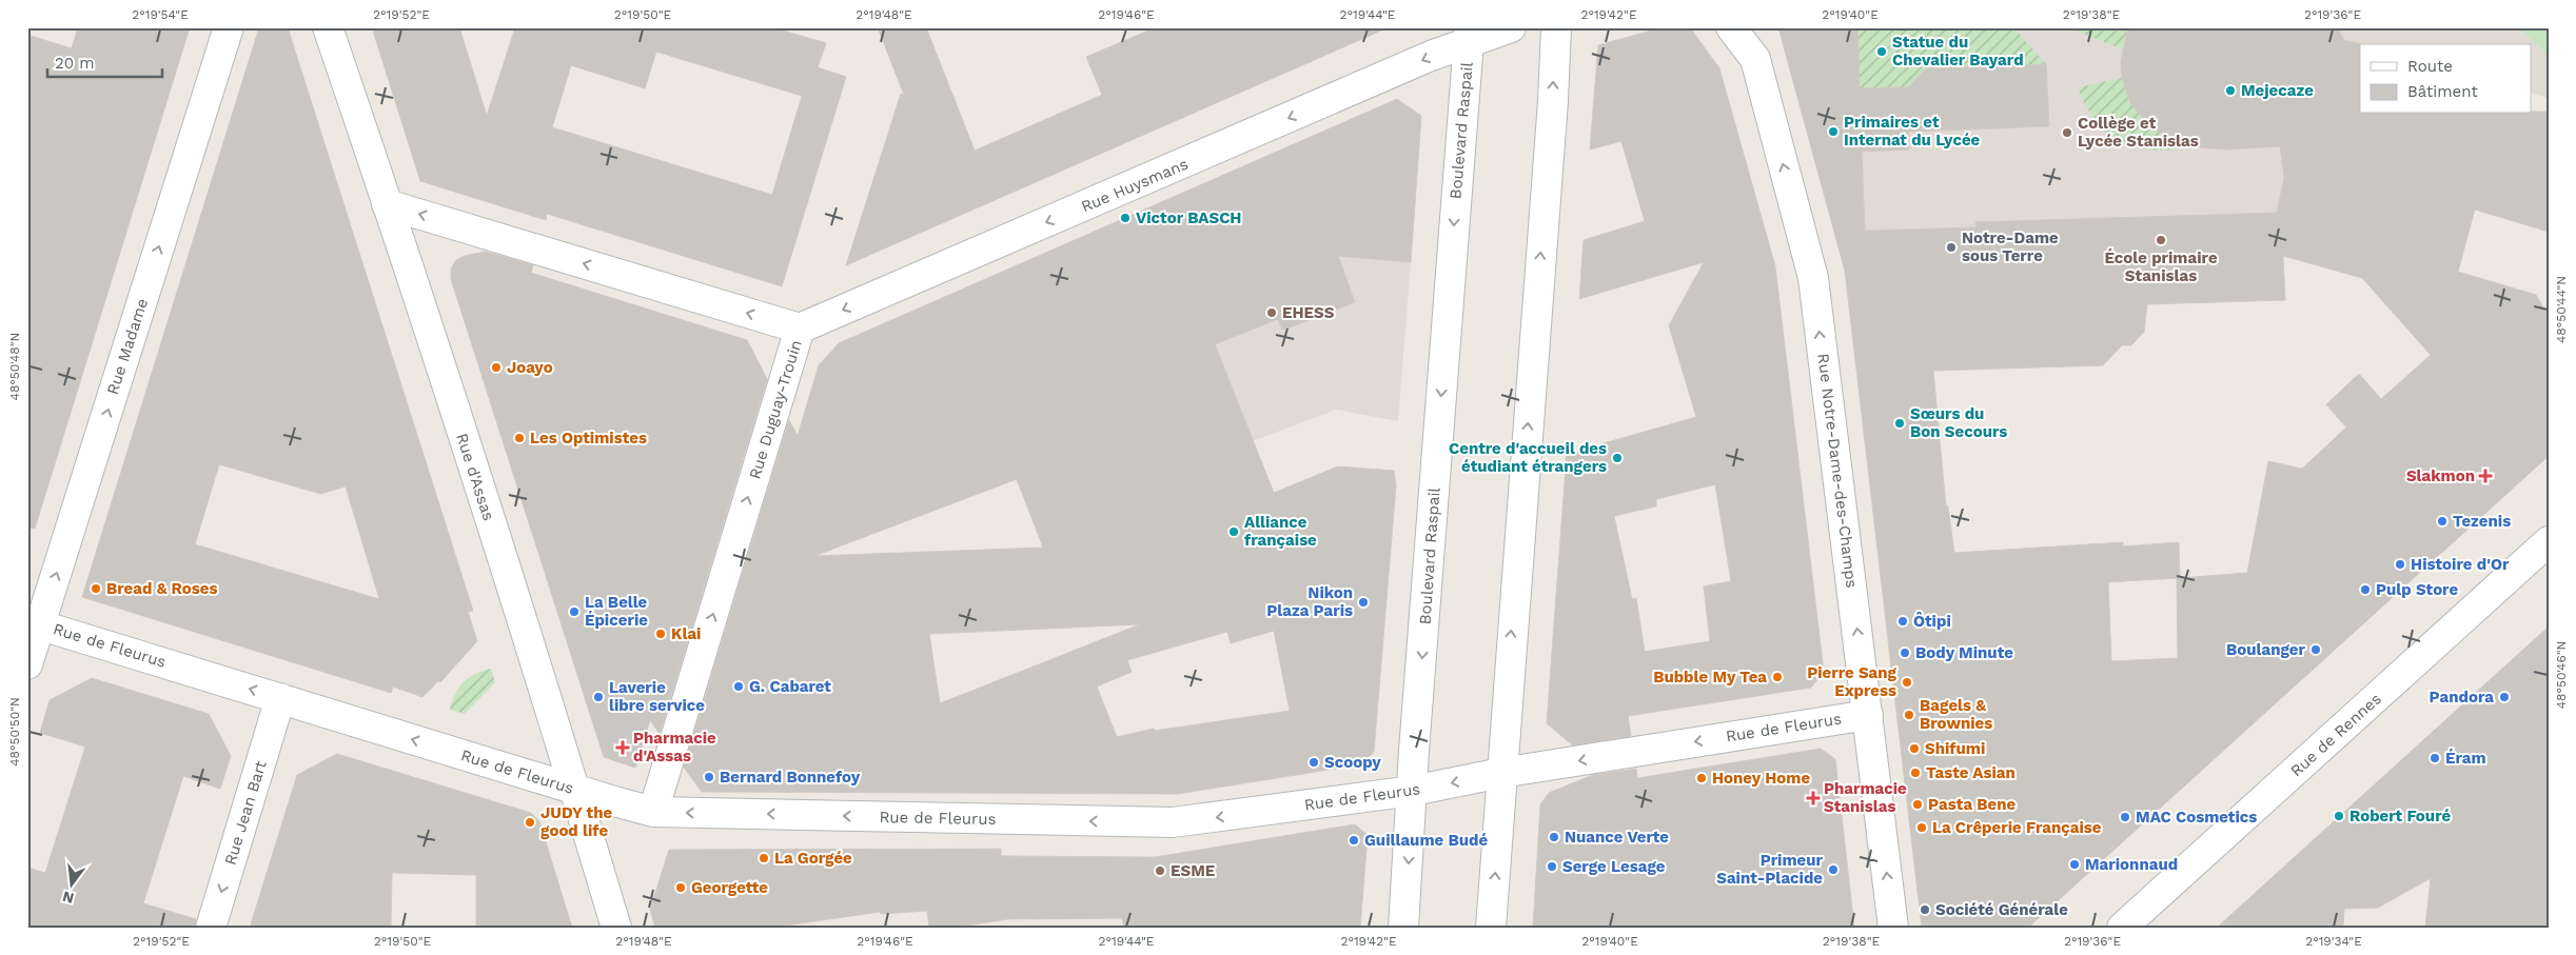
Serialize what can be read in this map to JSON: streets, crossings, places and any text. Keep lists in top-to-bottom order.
{
  "streets": {
    "street": [
      "Boulevard Raspail",
      "Rue Huysmans",
      "Rue Madame",
      "Rue Duguay-Trouin",
      "Rue Notre-Dame-des-Champs",
      "Rue d'Assas",
      "Rue de Fleurus",
      "Rue de Rennes",
      "Rue Jean Bart"
    ]
  },
  "crossings": [
    ["Boulevard Raspail", "Rue Huysmans"],
    ["Boulevard Raspail", "Rue de Fleurus"],
    ["Rue Huysmans", "Rue Duguay-Trouin"],
    ["Rue Madame", "Rue de Fleurus"],
    ["Rue Duguay-Trouin", "Rue d'Assas"],
    ["Rue Duguay-Trouin", "Rue de Fleurus"],
    ["Rue Notre-Dame-des-Champs", "Rue de Fleurus"],
    ["Rue d'Assas", "Rue de Fleurus"],
    ["Rue de Fleurus", "Rue Jean Bart"]
  ],
  "one_way": [
    "Rue Huysmans",
    "Rue Madame",
    "Rue Notre-Dame-des-Champs",
    "Rue de Fleurus",
    "Rue Jean Bart"
  ],
  "places": {
    "other": [
      "Statue du Chevalier Bayard",
      "Mejecaze",
      "Primaires et Internat du Lycée",
      "Collège et Lycée Stanislas",
      "Victor BASCH",
      "École primaire Stanislas",
      "Notre-Dame sous Terre",
      "EHESS",
      "Joayo",
      "Sœurs du Bon Secours",
      "Les Optimistes",
      "Centre d'accueil des étudiant étrangers",
      "Tezenis",
      "Alliance française",
      "Histoire d'Or",
      "Bread & Roses",
      "Pulp Store",
      "Nikon Plaza Paris",
      "La Belle Épicerie",
      "Ôtipi",
      "Klai",
      "Boulanger",
      "Body Minute",
      "Bubble My Tea",
      "Pierre Sang Express",
      "G. Cabaret",
      "Laverie libre service",
      "Pandora",
      "Bagels & Brownies",
      "Shifumi",
      "Éram",
      "Scoopy",
      "Taste Asian",
      "Bernard Bonnefoy",
      "Honey Home",
      "Pasta Bene",
      "Robert Fouré",
      "MAC Cosmetics",
      "JUDY the good life",
      "La Crêperie Française",
      "Nuance Verte",
      "Guillaume Budé",
      "La Gorgée",
      "Marionnaud",
      "Serge Lesage",
      "Primeur Saint-Placide",
      "ESME",
      "Georgette",
      "Société Générale"
    ],
    "health": ["Slakmon", "Pharmacie d'Assas", "Pharmacie Stanislas"]
  },
  "legend": ["Route", "Bâtiment"],
  "scale_bar": "20 m",
  "north": "bottom",
  "coordinates": [
    "2°19'54\"E",
    "2°19'52\"E",
    "2°19'50\"E",
    "2°19'48\"E",
    "2°19'46\"E",
    "2°19'44\"E",
    "2°19'42\"E",
    "2°19'40\"E",
    "2°19'38\"E",
    "2°19'36\"E",
    "48°50'44\"N",
    "48°50'48\"N",
    "48°50'46\"N",
    "48°50'50\"N",
    "2°19'34\"E"
  ]
}
